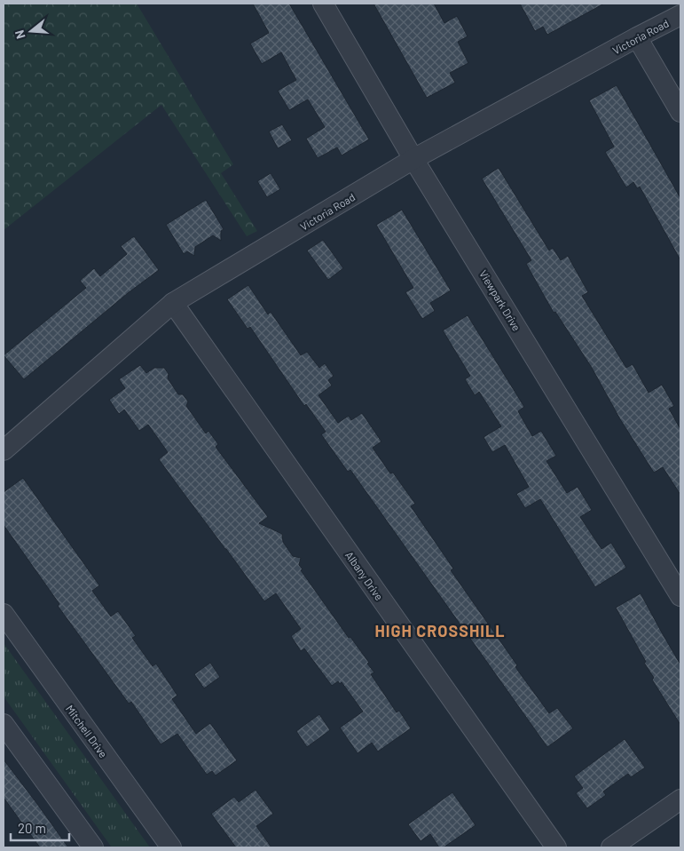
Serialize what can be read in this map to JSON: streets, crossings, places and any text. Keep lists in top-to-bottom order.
{
  "streets": {
    "street": [
      "Victoria Road",
      "Viewpark Drive",
      "Albany Drive",
      "Mitchell Drive"
    ]
  },
  "crossings": [
    ["Victoria Road", "Viewpark Drive"],
    ["Victoria Road", "Albany Drive"]
  ],
  "districts": ["HIGH CROSSHILL"],
  "scale_bar": "20 m",
  "north": "left"
}
